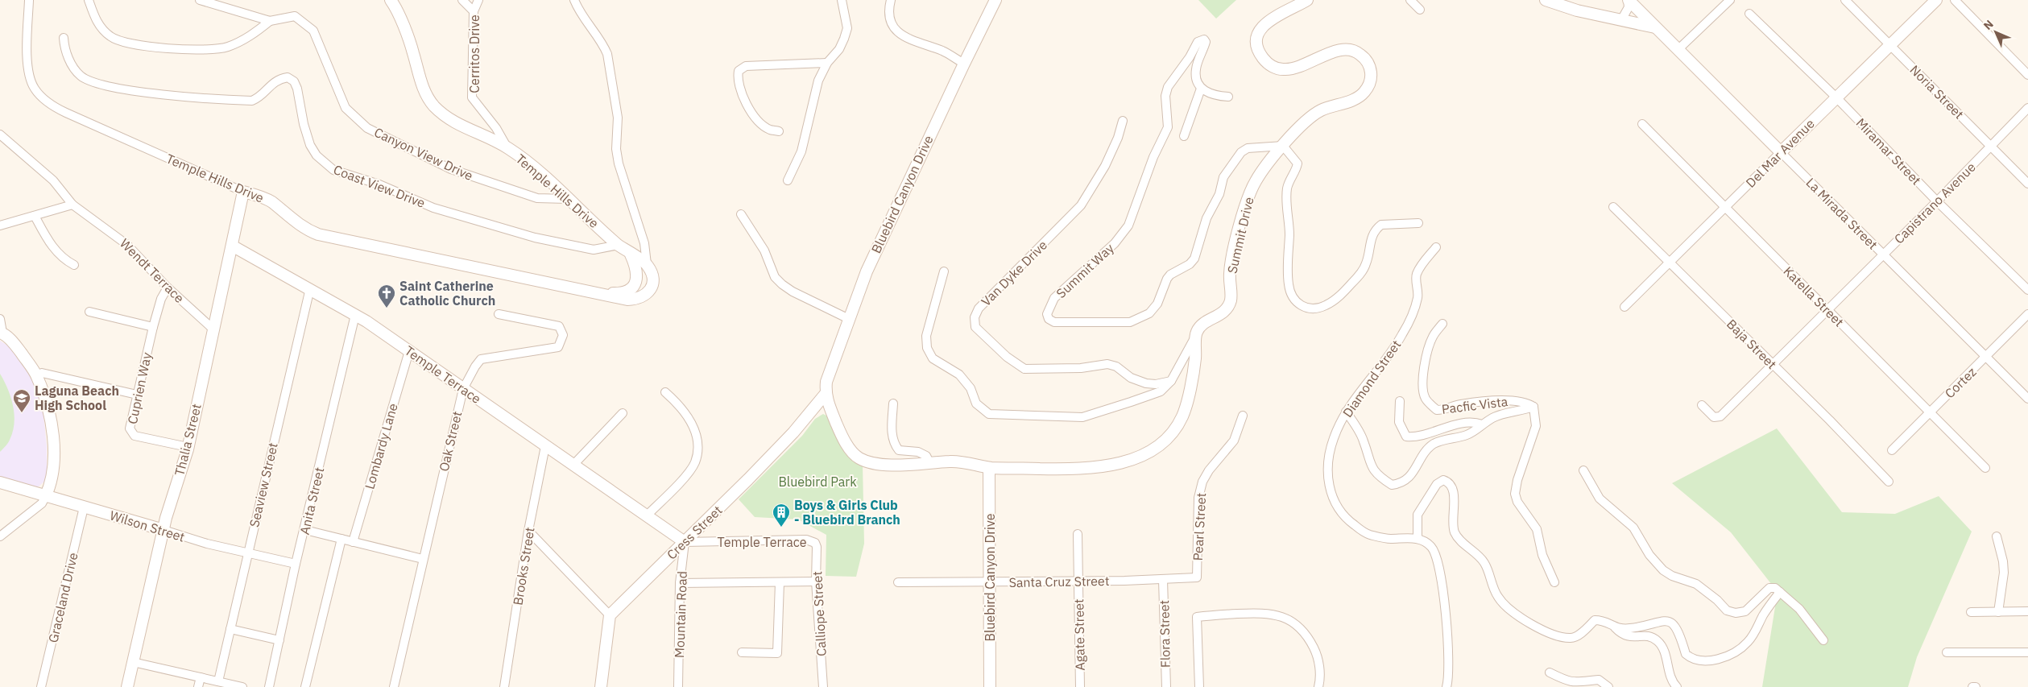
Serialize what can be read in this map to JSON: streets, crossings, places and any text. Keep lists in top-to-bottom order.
{
  "streets": {
    "street": [
      "Cerritos Drive",
      "Noria Street",
      "Miramar Street",
      "Del Mar Avenue",
      "Canyon View Drive",
      "Temple Hills Drive",
      "Coast View Drive",
      "Bluebird Canyon Drive",
      "Capistrano Avenue",
      "La Mirada Street",
      "Summit Drive",
      "Wendt Terrace",
      "Summit Way",
      "Van Dyke Drive",
      "Katella Street",
      "Baja Street",
      "Temple Terrace",
      "Diamond Street",
      "Cortez",
      "Cuprien Way",
      "Pacfic Vista",
      "Thalia Street",
      "Oak Street",
      "Lombardy Lane",
      "Seaview Street",
      "Anita Street",
      "Wilson Street",
      "Pearl Street",
      "Cress Street",
      "Brooks Street",
      "Santa Cruz Street",
      "Graceland Drive",
      "Calliope Street",
      "Mountain Road",
      "Flora Street",
      "Agate Street"
    ]
  },
  "crossings": [
    ["Cerritos Drive", "Temple Hills Drive"],
    ["Noria Street", "Del Mar Avenue"],
    ["Noria Street", "Capistrano Avenue"],
    ["Miramar Street", "Del Mar Avenue"],
    ["Miramar Street", "Capistrano Avenue"],
    ["Del Mar Avenue", "La Mirada Street"],
    ["Del Mar Avenue", "Katella Street"],
    ["Del Mar Avenue", "Baja Street"],
    ["Canyon View Drive", "Temple Hills Drive"],
    ["Temple Hills Drive", "Coast View Drive"],
    ["Temple Hills Drive", "Thalia Street"],
    ["Bluebird Canyon Drive", "Cress Street"],
    ["Bluebird Canyon Drive", "Santa Cruz Street"],
    ["Capistrano Avenue", "La Mirada Street"],
    ["Capistrano Avenue", "Katella Street"],
    ["Capistrano Avenue", "Baja Street"],
    ["La Mirada Street", "Cortez"],
    ["Summit Drive", "Summit Way"],
    ["Wendt Terrace", "Cuprien Way"],
    ["Wendt Terrace", "Thalia Street"],
    ["Katella Street", "Cortez"],
    ["Temple Terrace", "Thalia Street"],
    ["Temple Terrace", "Oak Street"],
    ["Temple Terrace", "Lombardy Lane"],
    ["Temple Terrace", "Seaview Street"],
    ["Temple Terrace", "Anita Street"],
    ["Temple Terrace", "Cress Street"],
    ["Temple Terrace", "Brooks Street"],
    ["Temple Terrace", "Calliope Street"],
    ["Temple Terrace", "Mountain Road"],
    ["Cuprien Way", "Thalia Street"],
    ["Thalia Street", "Wilson Street"],
    ["Seaview Street", "Wilson Street"],
    ["Anita Street", "Wilson Street"],
    ["Wilson Street", "Graceland Drive"],
    ["Pearl Street", "Santa Cruz Street"],
    ["Cress Street", "Mountain Road"],
    ["Santa Cruz Street", "Flora Street"],
    ["Santa Cruz Street", "Agate Street"]
  ],
  "parks": ["Bluebird Park"],
  "places": {
    "church": ["Saint Catherine Catholic Church"],
    "school or university": ["Laguna Beach High School"],
    "building": ["Boys & Girls Club - Bluebird Branch"]
  },
  "north": "top left"
}
